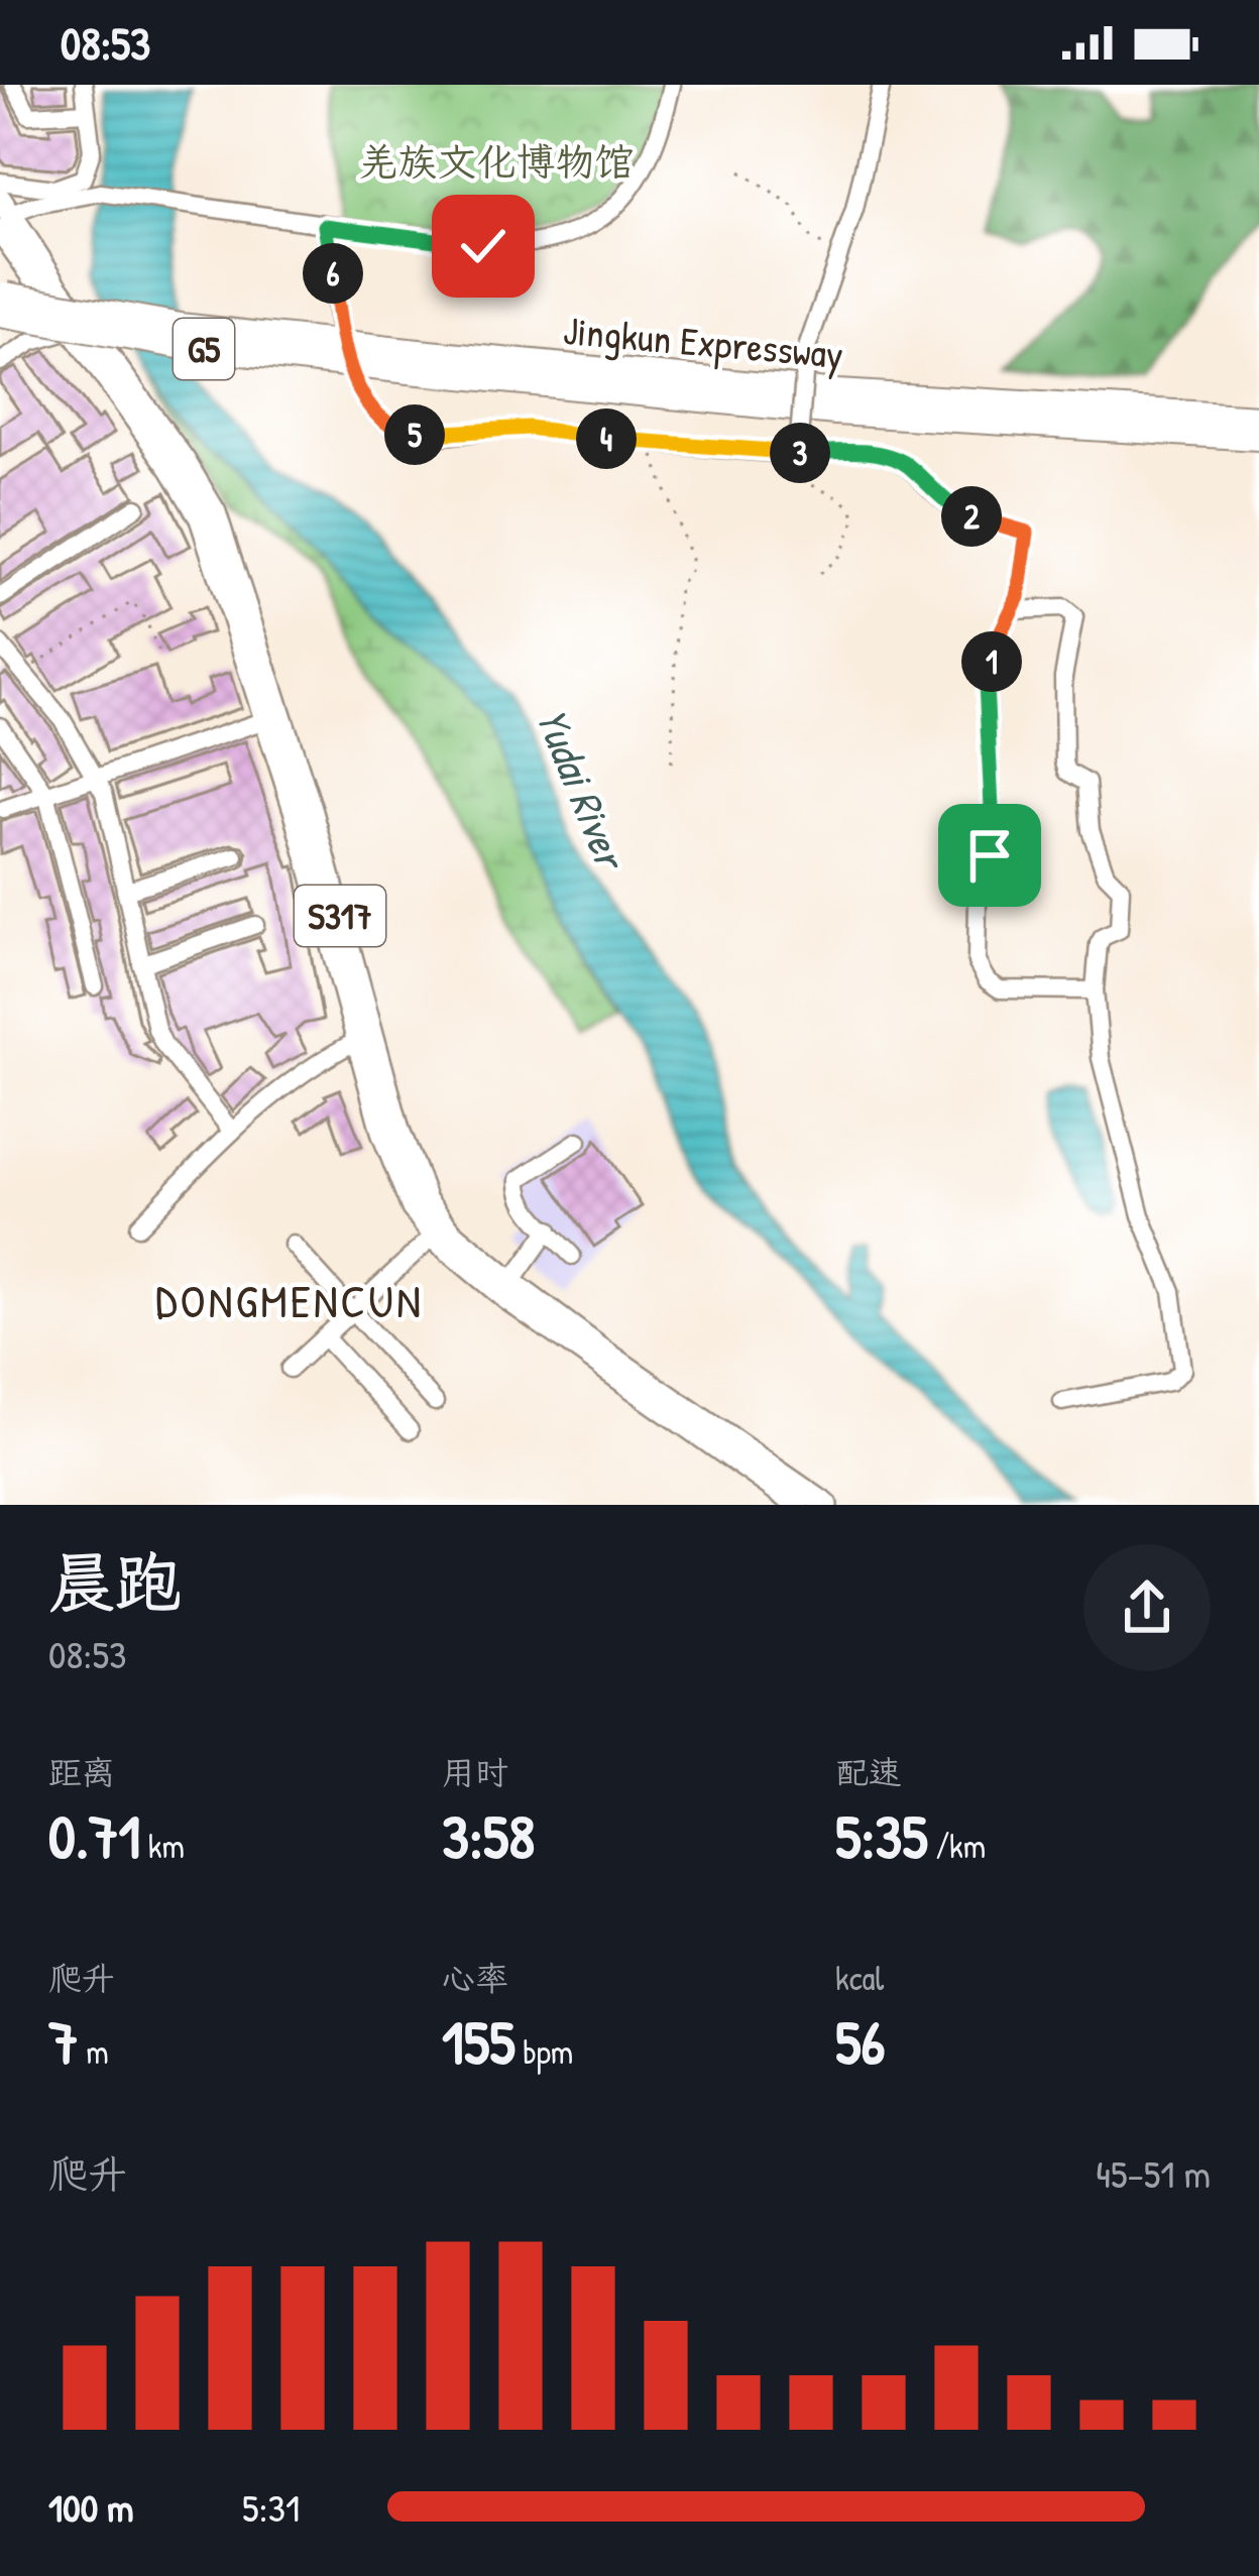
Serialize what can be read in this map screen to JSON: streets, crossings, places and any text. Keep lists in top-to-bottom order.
{
  "streets": {
    "highway": ["Jingkun Expressway", "G5"],
    "main road": ["S317"]
  },
  "districts": ["DONGMENCUN"],
  "water": ["Yudai River"],
  "parks": ["羌族文化博物馆"],
  "page": {
    "status": "08:53",
    "pins": [
      "6",
      "5",
      "4",
      "3",
      "2",
      "1"
    ],
    "heading": ["晨跑", "08:53"],
    "stats": [
      ["距离", "0.71 km"],
      ["用时", "3:58"],
      ["配速", "5:35 /km"],
      ["爬升", "7 m"],
      ["心率", "155 bpm"],
      ["kcal", "56"]
    ],
    "chart": ["爬升", "45–51 m"],
    "list": [
      {
        "name": "100 m",
        "note": "5:31"
      }
    ]
  }
}
